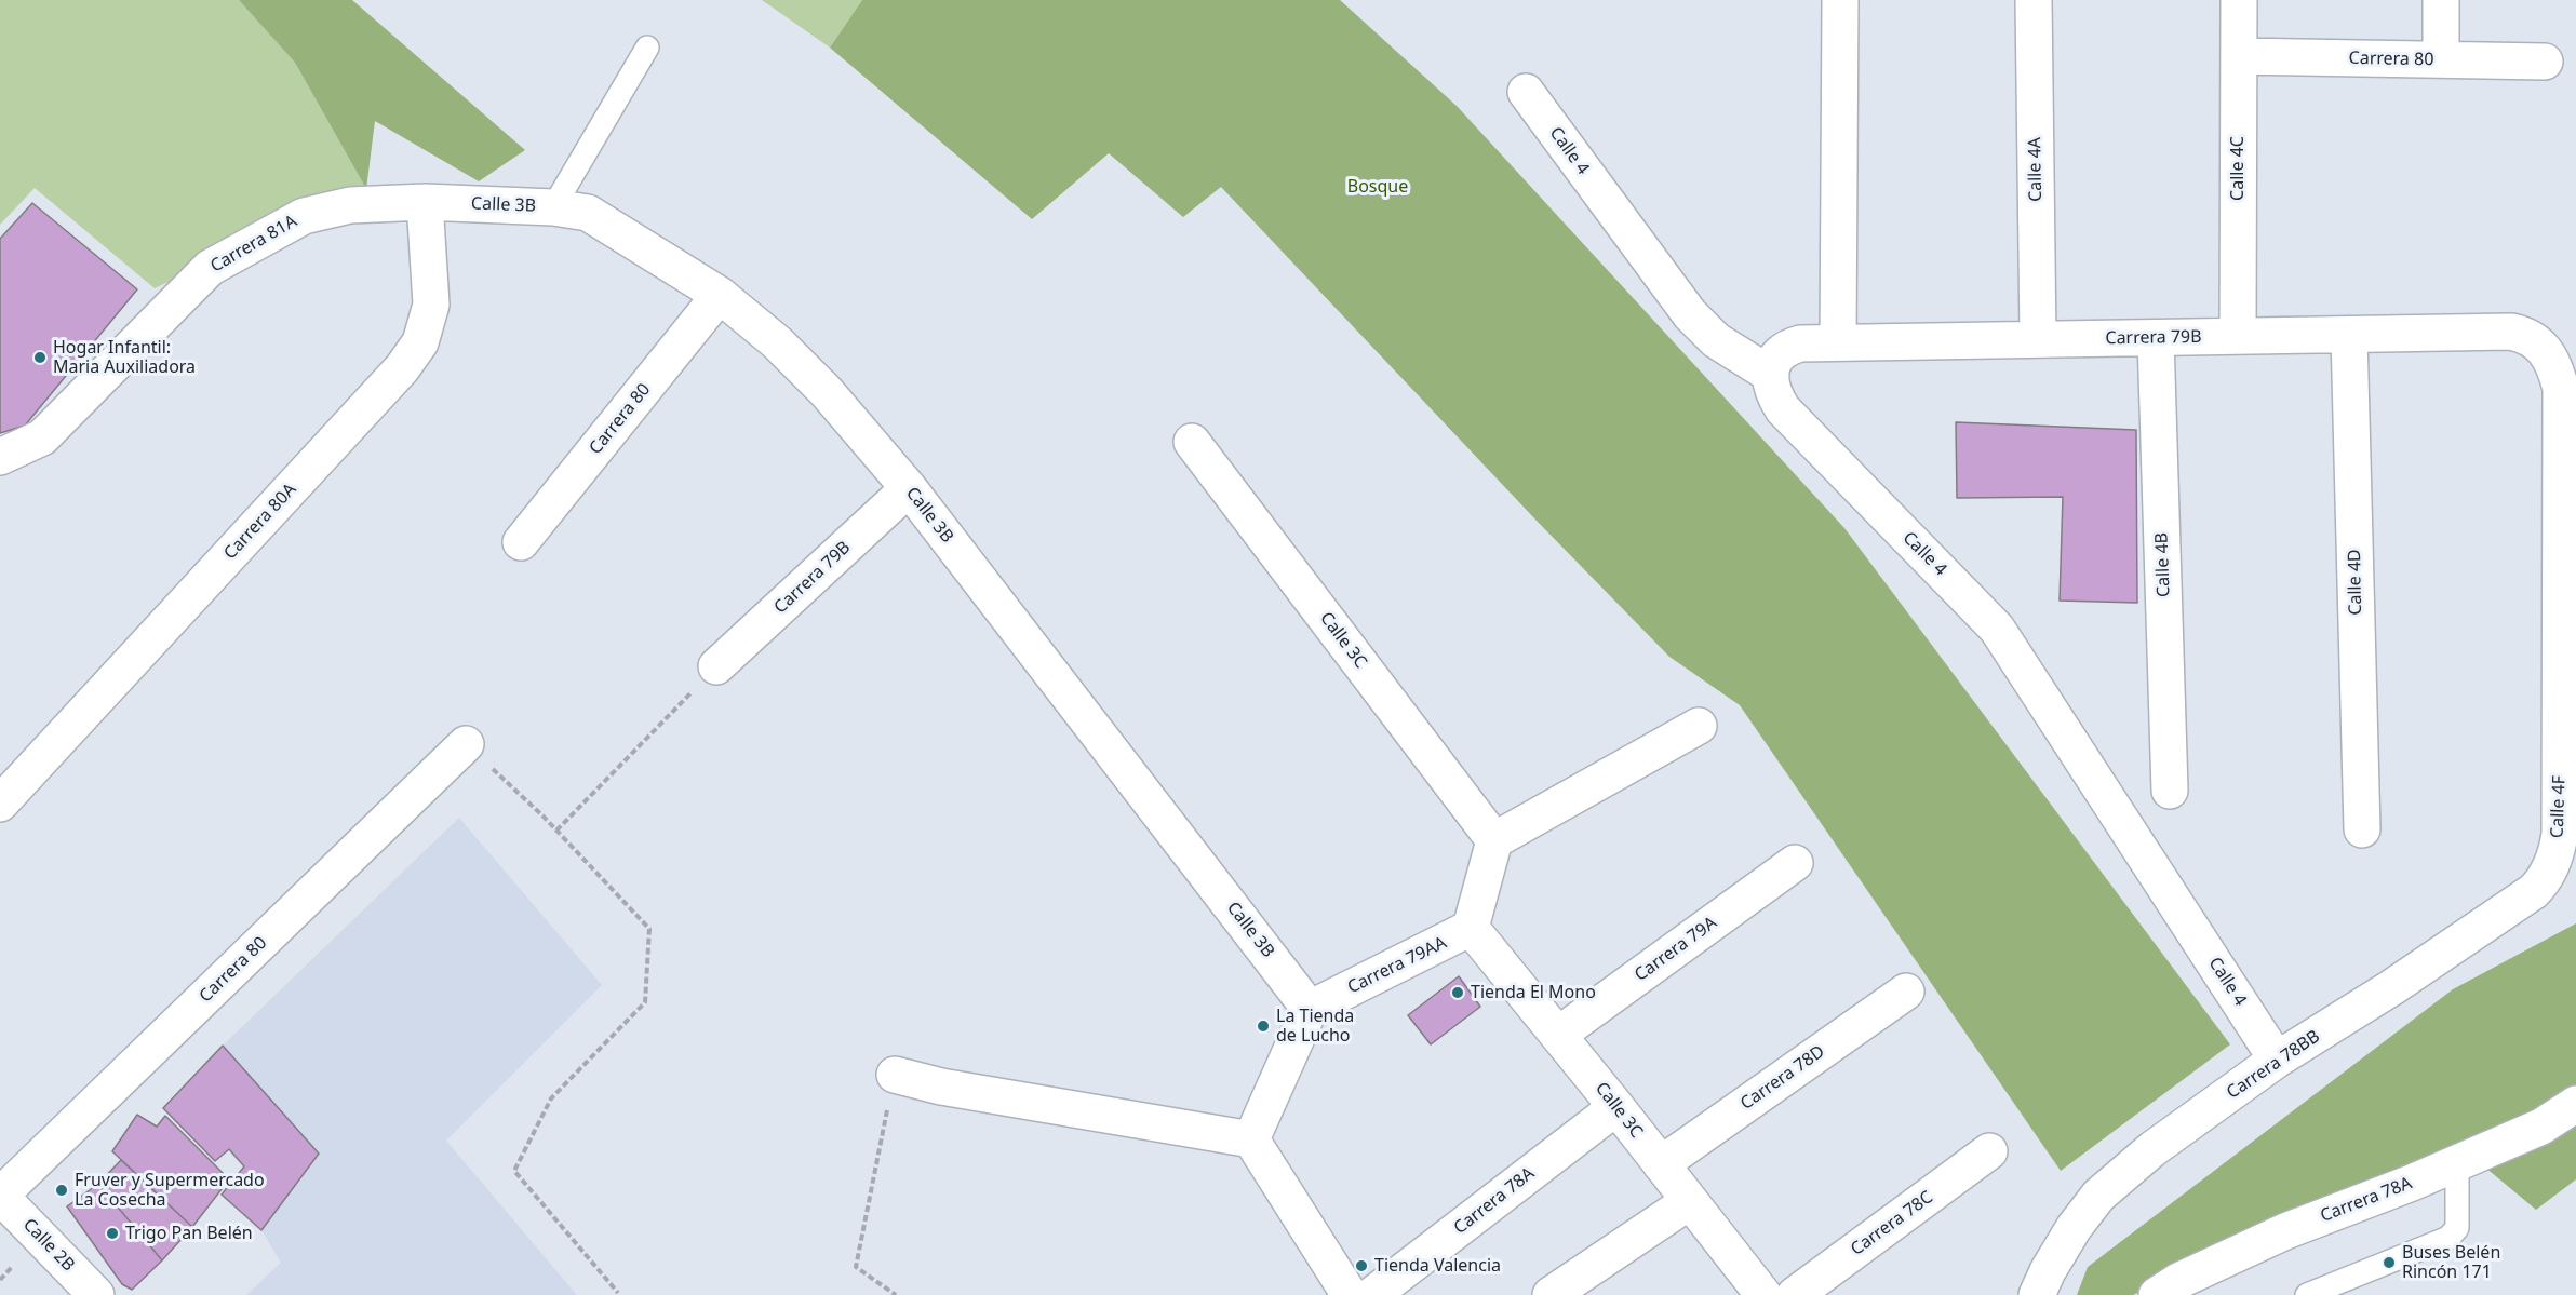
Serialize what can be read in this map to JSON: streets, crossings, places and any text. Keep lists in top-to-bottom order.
{
  "streets": {
    "street": [
      "Carrera 80",
      "Calle 4",
      "Calle 4C",
      "Calle 4A",
      "Calle 3B",
      "Carrera 81A",
      "Carrera 79B",
      "Carrera 80A",
      "Calle 4B",
      "Calle 4D",
      "Calle 3C",
      "Calle 4F",
      "Carrera 79A",
      "Carrera 79AA",
      "Carrera 78BB",
      "Carrera 78D",
      "Carrera 78A",
      "Carrera 78C",
      "Calle 2B"
    ]
  },
  "crossings": [
    ["Carrera 80", "Calle 4C"],
    ["Carrera 80", "Calle 3B"],
    ["Carrera 80", "Calle 2B"],
    ["Calle 4", "Carrera 79B"],
    ["Calle 4", "Carrera 78BB"],
    ["Calle 4C", "Carrera 79B"],
    ["Calle 4A", "Carrera 79B"],
    ["Calle 3B", "Carrera 81A"],
    ["Calle 3B", "Carrera 79B"],
    ["Calle 3B", "Carrera 80A"],
    ["Calle 3B", "Carrera 79AA"],
    ["Carrera 81A", "Carrera 80A"],
    ["Carrera 79B", "Calle 4B"],
    ["Carrera 79B", "Calle 4D"],
    ["Carrera 79B", "Calle 4F"],
    ["Calle 3C", "Carrera 79A"],
    ["Calle 3C", "Carrera 79AA"],
    ["Calle 3C", "Carrera 78D"],
    ["Calle 3C", "Carrera 78A"],
    ["Calle 4F", "Carrera 78BB"]
  ],
  "parks": ["Bosque"],
  "places": [
    "Hogar Infantil: Maria Auxiliadora",
    "Tienda El Mono",
    "La Tienda de Lucho",
    "Fruver y Supermercado La Cosecha",
    "Trigo Pan Belén",
    "Buses Belén Rincón 171",
    "Tienda Valencia"
  ]
}
